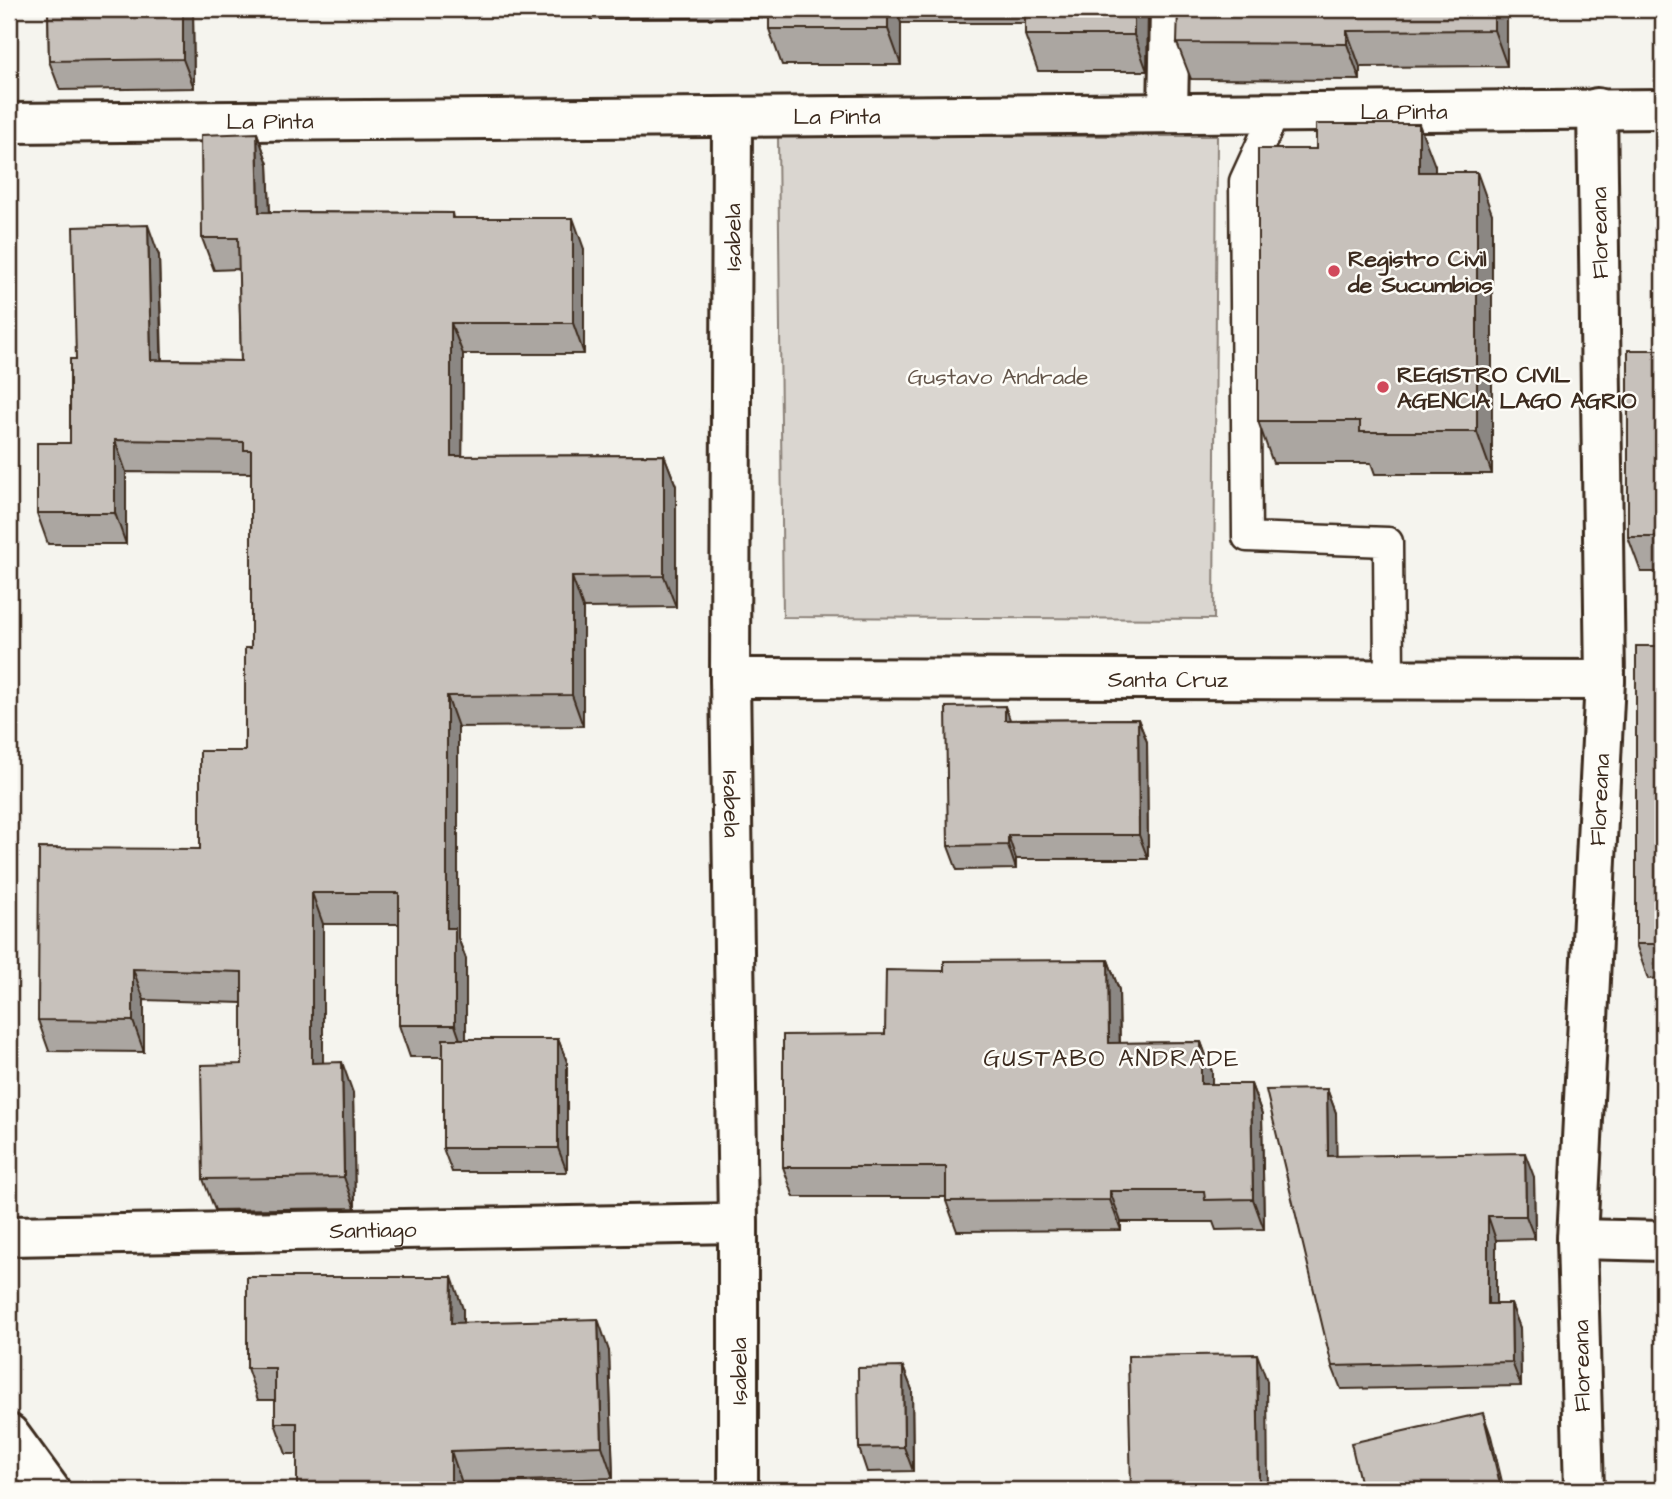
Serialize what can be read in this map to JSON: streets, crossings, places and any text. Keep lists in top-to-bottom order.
{
  "streets": {
    "main road": [
      "La Pinta",
      "Floreana",
      "Isabela",
      "Santa Cruz",
      "Santiago"
    ]
  },
  "crossings": [
    ["La Pinta", "Floreana"],
    ["La Pinta", "Isabela"],
    ["Floreana", "Santa Cruz"],
    ["Isabela", "Santa Cruz"],
    ["Isabela", "Santiago"]
  ],
  "districts": ["GUSTABO ANDRADE"],
  "parks": ["Gustavo Andrade"],
  "places": ["Registro Civil de Sucumbios", "REGISTRO CIVIL AGENCIA LAGO AGRIO"]
}
